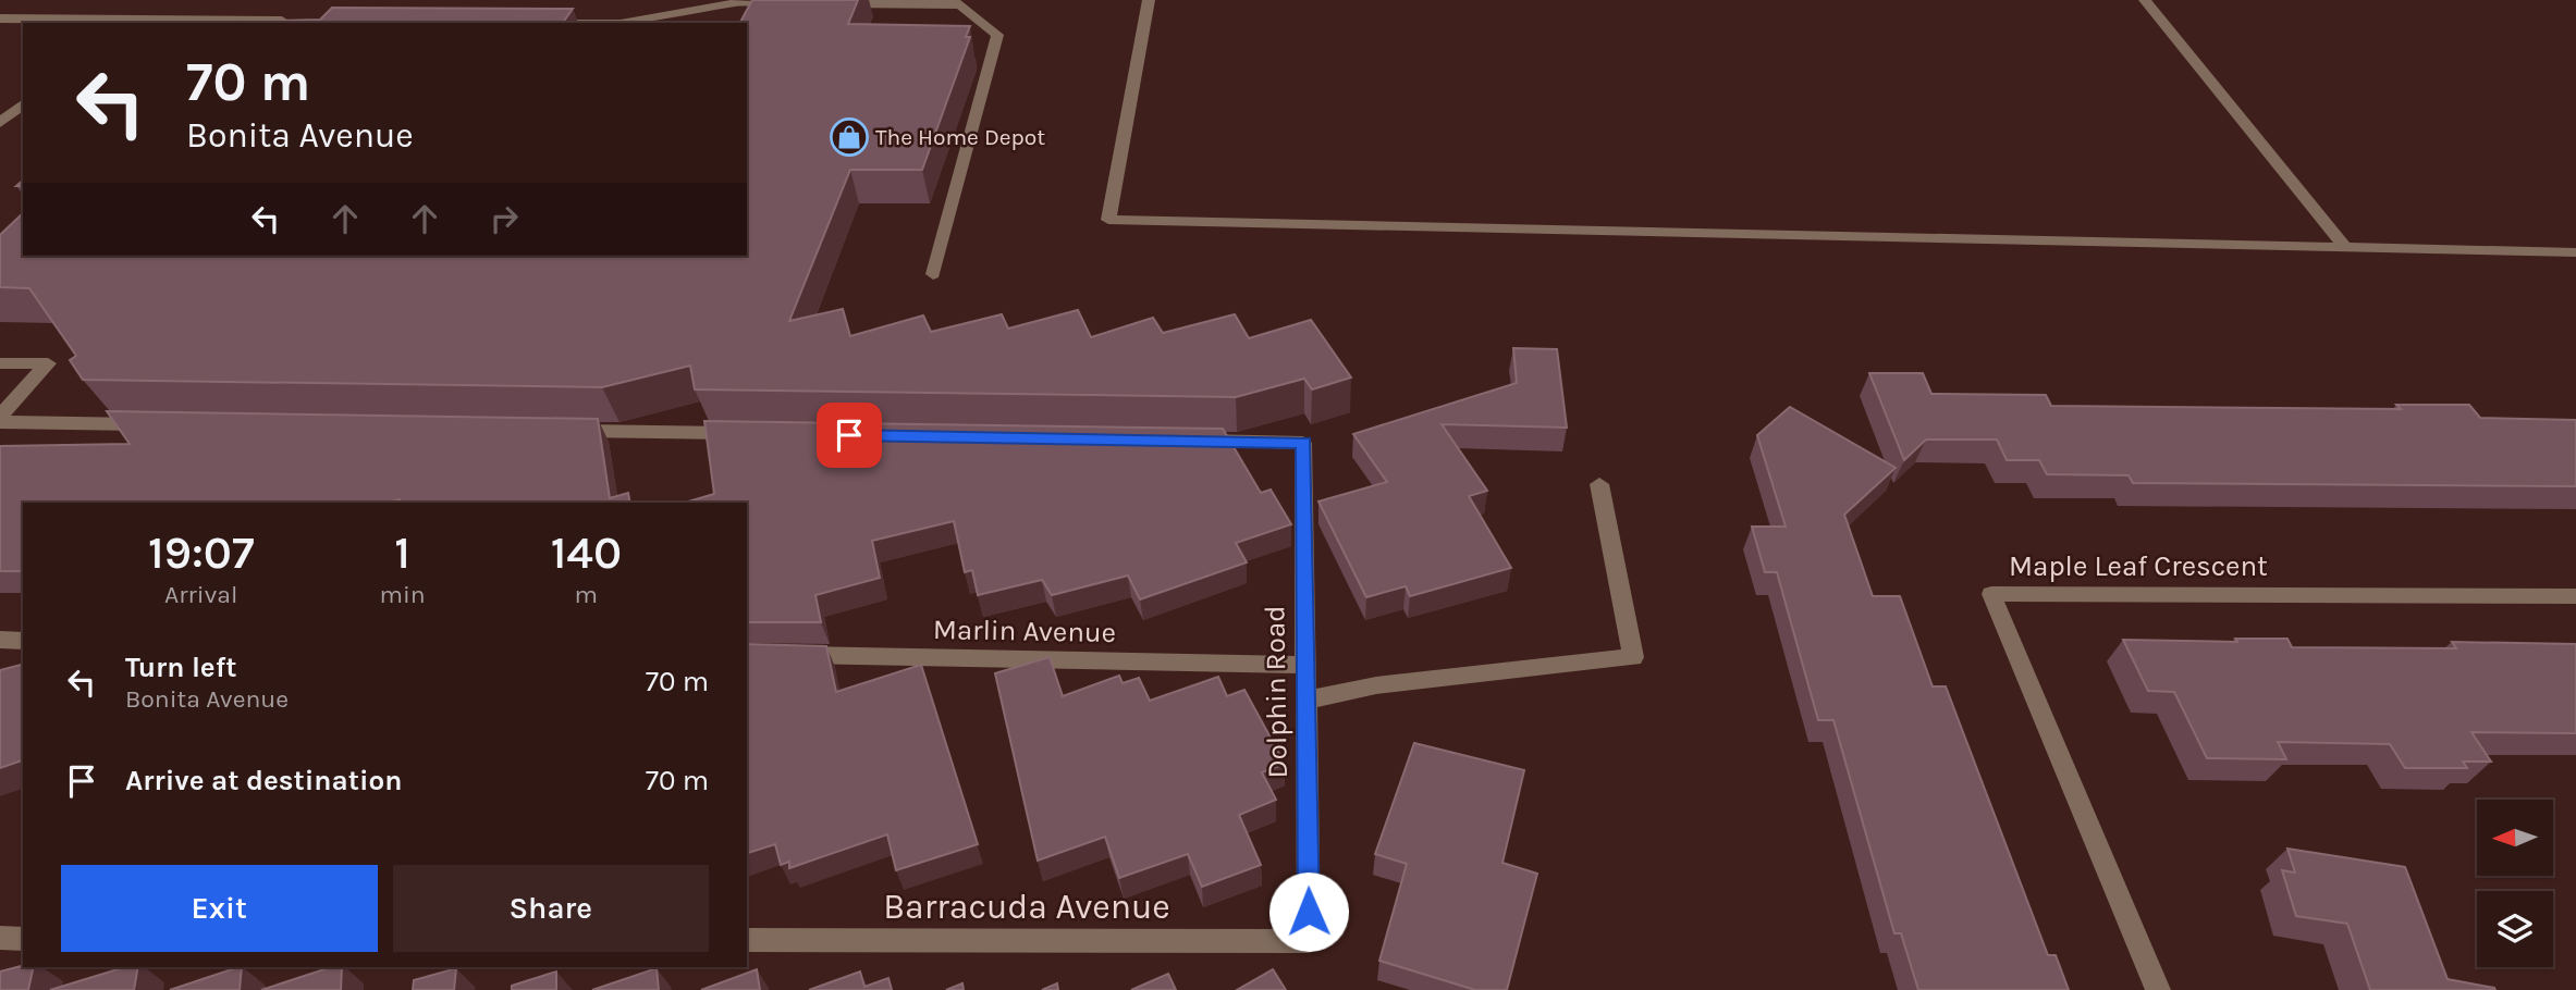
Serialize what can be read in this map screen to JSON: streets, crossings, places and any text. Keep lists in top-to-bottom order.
{
  "streets": {
    "street": [
      "Maple Leaf Crescent",
      "Marlin Avenue",
      "Dolphin Road",
      "Barracuda Avenue"
    ]
  },
  "crossings": [
    ["Marlin Avenue", "Dolphin Road"],
    ["Dolphin Road", "Barracuda Avenue"]
  ],
  "places": {
    "shop": ["The Home Depot"]
  },
  "north": "left",
  "page": {
    "turn": ["70 m", "Bonita Avenue"],
    "eta": [
      "19:07",
      "Arrival",
      "1",
      "min",
      "140",
      "m"
    ],
    "list": [
      {
        "name": "Turn left",
        "note": "Bonita Avenue",
        "value": "70 m"
      },
      {
        "name": "Arrive at destination",
        "value": "70 m"
      }
    ],
    "buttons": ["Exit", "Share"]
  }
}
